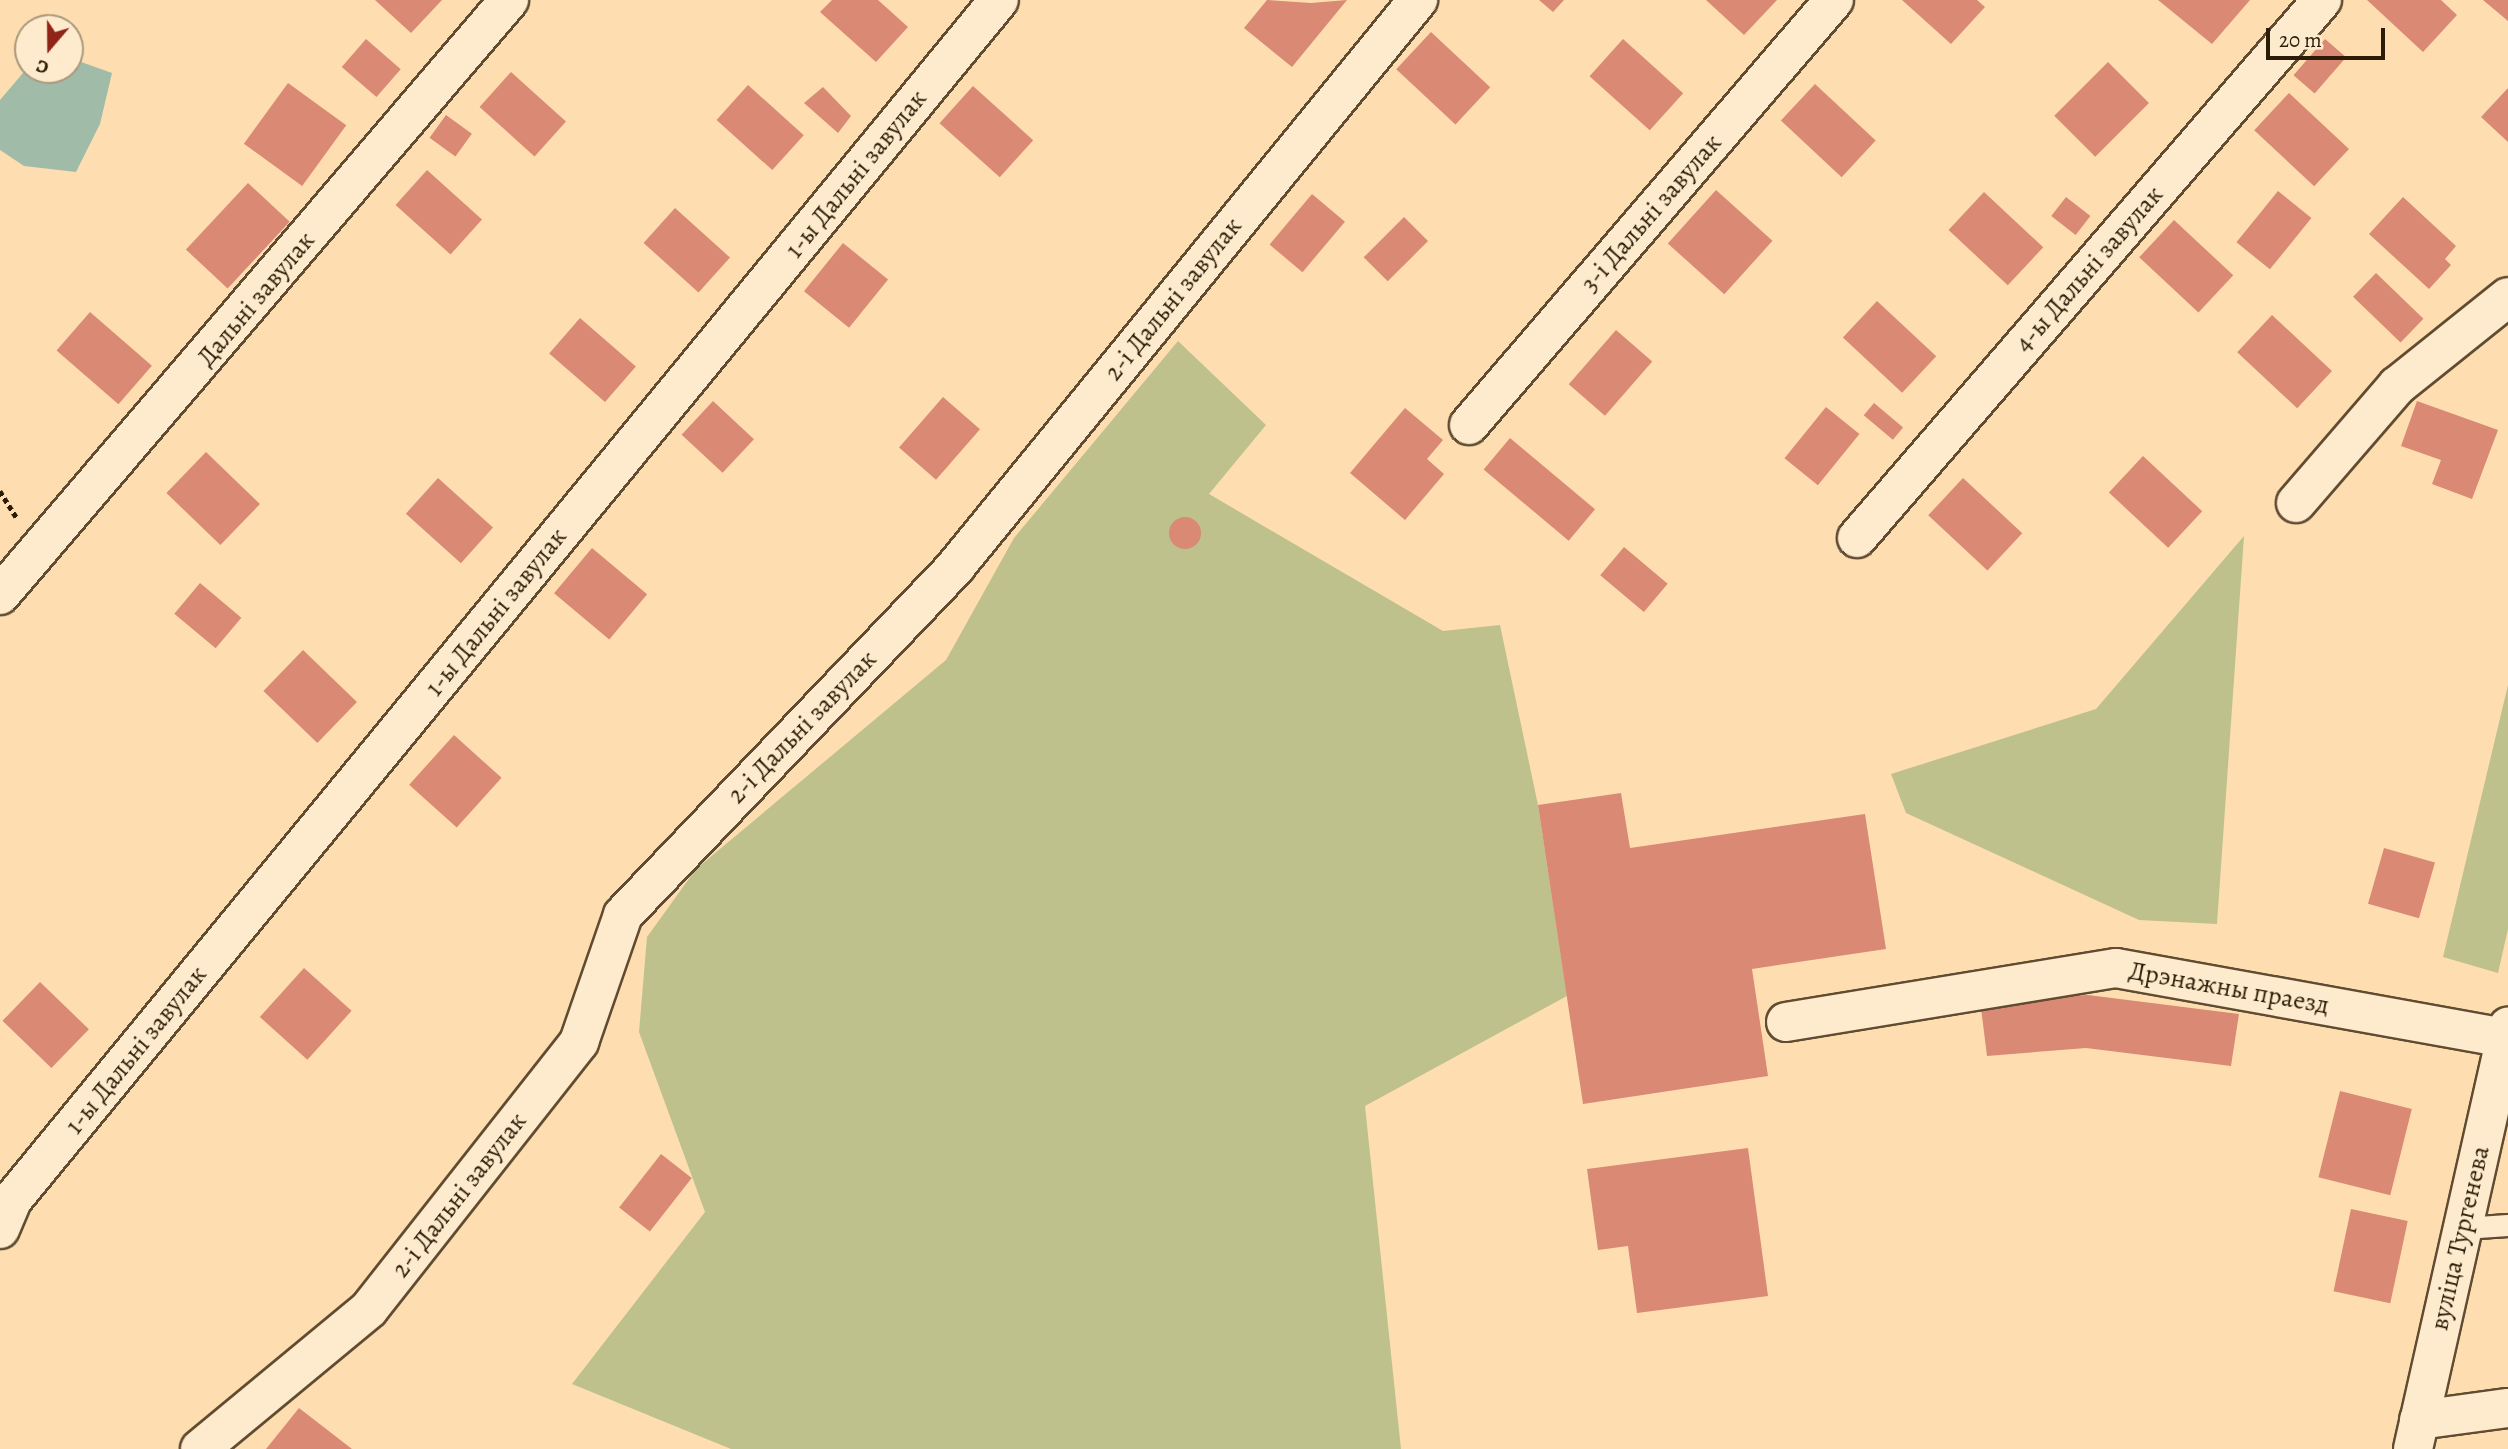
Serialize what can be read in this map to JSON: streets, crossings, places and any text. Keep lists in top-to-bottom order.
{
  "streets": {
    "street": [
      "1-ы Дальні завулак",
      "3-і Дальні завулак",
      "4-ы Дальні завулак",
      "Дальні завулак",
      "2-і Дальні завулак",
      "Дрэнажны праезд",
      "вуліца Тургенева"
    ]
  },
  "crossings": [
    ["Дрэнажны праезд", "вуліца Тургенева"]
  ],
  "scale_bar": "20 m",
  "north": "bottom"
}
